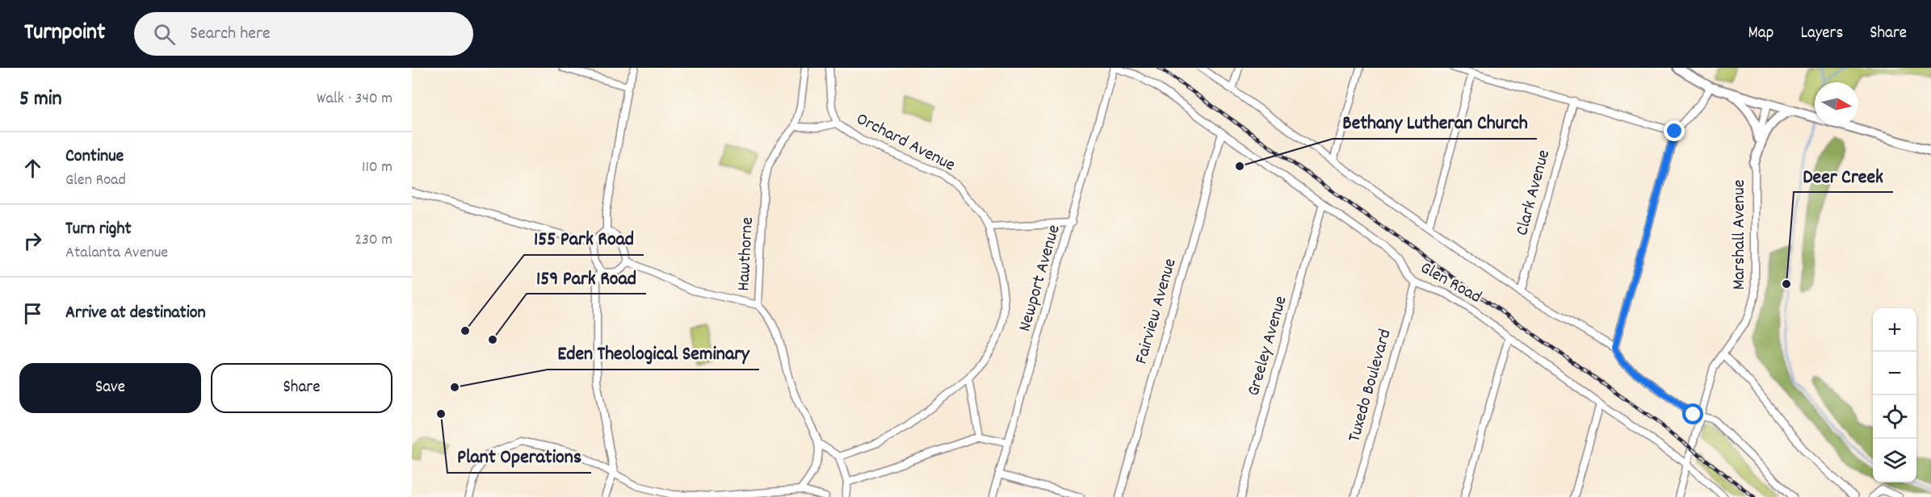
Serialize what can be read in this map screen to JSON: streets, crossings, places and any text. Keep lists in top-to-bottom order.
{
  "streets": {
    "street": [
      "Orchard Avenue",
      "Clark Avenue",
      "Marshall Avenue",
      "Hawthorne",
      "Newport Avenue",
      "Glen Road",
      "Fairview Avenue",
      "Greeley Avenue",
      "Tuxedo Boulevard"
    ]
  },
  "crossings": [
    ["Orchard Avenue", "Hawthorne"],
    ["Clark Avenue", "Glen Road"],
    ["Marshall Avenue", "Glen Road"],
    ["Newport Avenue", "Glen Road"],
    ["Glen Road", "Fairview Avenue"],
    ["Glen Road", "Greeley Avenue"],
    ["Glen Road", "Tuxedo Boulevard"]
  ],
  "places": [
    "Bethany Lutheran Church",
    "Deer Creek",
    "155 Park Road",
    "159 Park Road",
    "Eden Theological Seminary",
    "Plant Operations"
  ],
  "north": "right",
  "page": {
    "header": "Turnpoint",
    "search": "Search here",
    "nav": ["Map", "Layers", "Share"],
    "heading": ["5 min", "Walk · 340 m"],
    "list": [
      ["Continue", "Glen Road", "110 m"],
      ["Turn right", "Atalanta Avenue", "230 m"],
      "Arrive at destination"
    ],
    "map_buttons": ["+", "−"],
    "buttons": ["Save", "Share"]
  }
}
